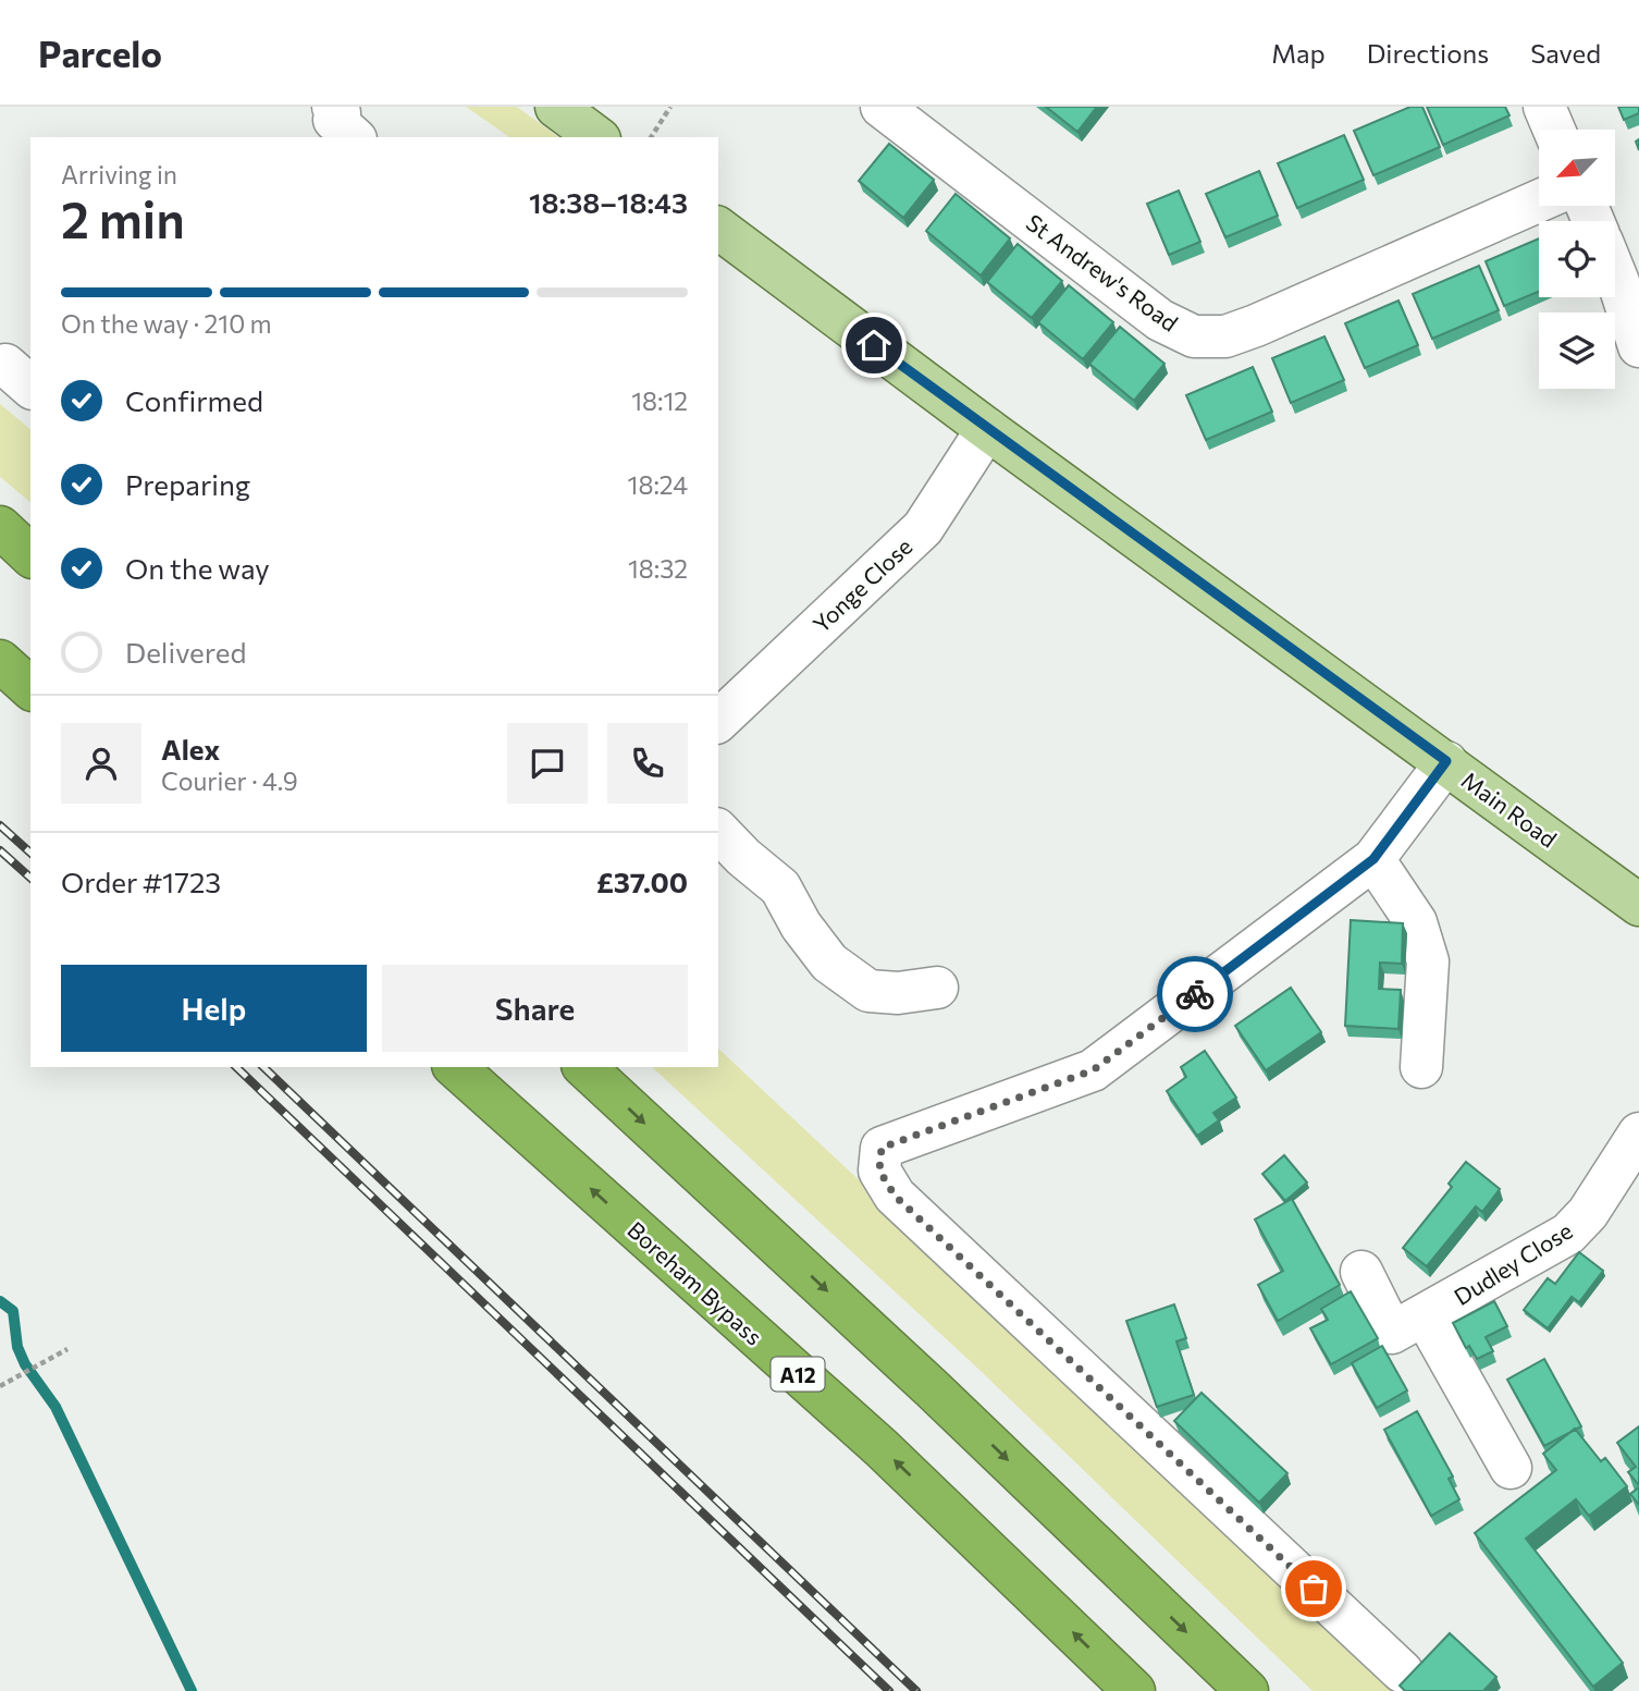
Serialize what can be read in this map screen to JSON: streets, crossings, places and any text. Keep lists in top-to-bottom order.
{
  "streets": {
    "highway": ["Boreham Bypass", "A12"],
    "main road": ["Main Road"],
    "street": ["St Andrew's Road", "Yonge Close", "Dudley Close"]
  },
  "crossings": [
    ["Yonge Close", "Main Road"]
  ],
  "north": "bottom left",
  "page": {
    "header": "Parcelo",
    "nav": ["Map", "Directions", "Saved"],
    "heading": ["2 min", "Arriving in", "18:38–18:43"],
    "panel": [
      "Alex",
      "Courier · 4.9",
      "Order #1723",
      "£37.00"
    ],
    "bar": "On the way · 210 m",
    "list": [
      ["Confirmed", "18:12"],
      ["Preparing", "18:24"],
      ["On the way", "18:32"],
      "Delivered"
    ],
    "buttons": ["Help", "Share"]
  }
}
